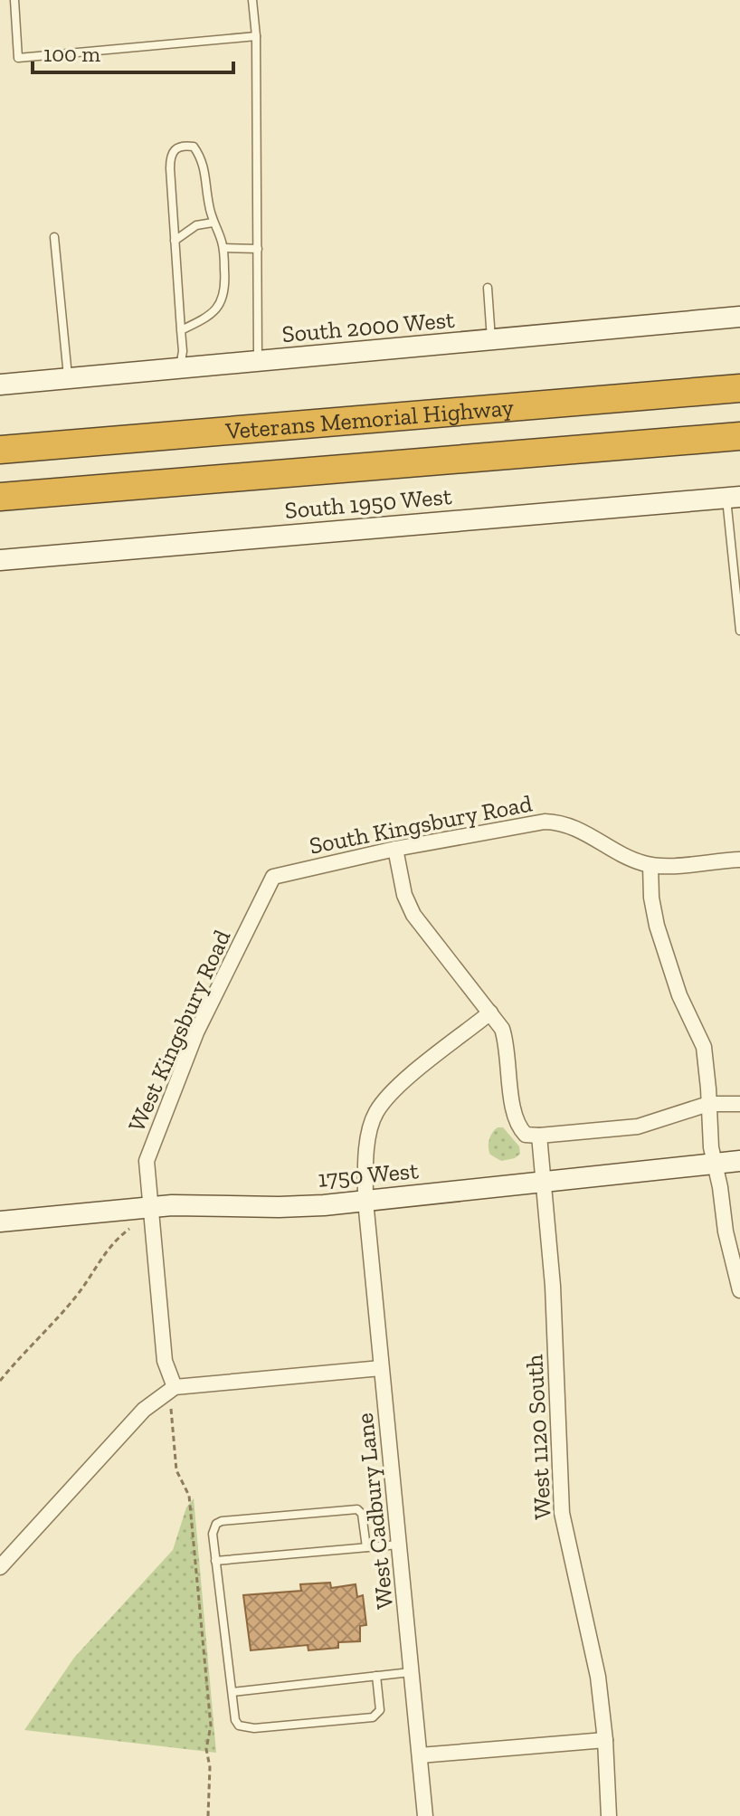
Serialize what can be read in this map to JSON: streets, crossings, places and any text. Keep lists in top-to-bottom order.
{
  "streets": {
    "highway": ["Veterans Memorial Highway"],
    "street": [
      "South 2000 West",
      "South 1950 West",
      "South Kingsbury Road",
      "West Kingsbury Road",
      "1750 West",
      "West 1120 South",
      "West Cadbury Lane"
    ]
  },
  "crossings": [
    ["South Kingsbury Road", "West Kingsbury Road"],
    ["West Kingsbury Road", "1750 West"],
    ["1750 West", "West 1120 South"],
    ["1750 West", "West Cadbury Lane"]
  ],
  "scale_bar": "100 m"
}
